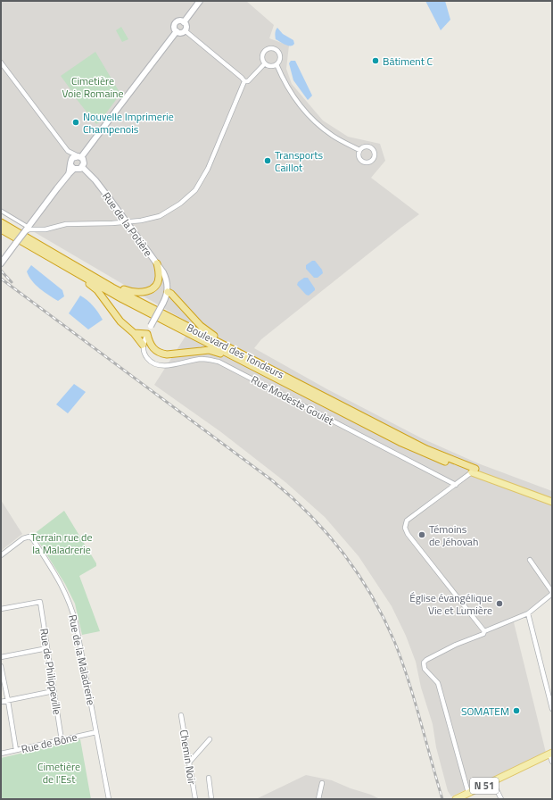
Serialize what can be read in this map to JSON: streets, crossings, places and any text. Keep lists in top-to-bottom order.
{
  "streets": {
    "highway": ["Boulevard des Tondeurs"],
    "main road": ["Rue de la Potière", "N 51"],
    "street": [
      "Rue Modeste Goulet",
      "Rue de la Maladrerie",
      "Rue de Philippeville",
      "Rue de Bône",
      "Chemin Noir"
    ]
  },
  "crossings": [
    ["Rue de la Maladrerie", "Rue de Bône"],
    ["Rue de Philippeville", "Rue de Bône"]
  ],
  "parks": ["Cimetière Voie Romaine", "Terrain rue de la Maladrerie", "Cimetière de l'Est"],
  "places": [
    "Bâtiment C",
    "Nouvelle Imprimerie Champenois",
    "Transports Caillot",
    "Témoins de Jéhovah",
    "Église évangélique Vie et Lumière",
    "SOMATEM"
  ]
}
